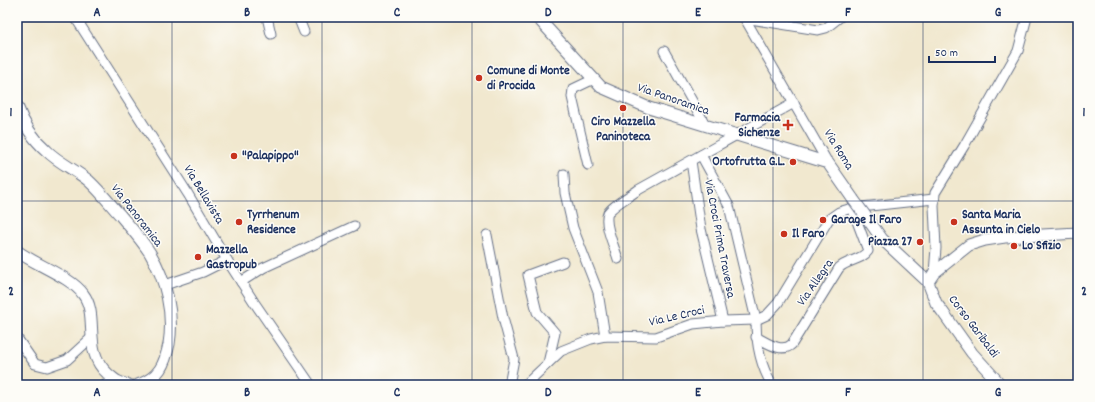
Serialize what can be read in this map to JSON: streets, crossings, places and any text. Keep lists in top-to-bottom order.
{
  "streets": {
    "street": [
      "Via Panoramica",
      "Via Roma",
      "Via Bellavista",
      "Via Croci Prima Traversa",
      "Via Allegra",
      "Via Le Croci",
      "Corso Garibaldi"
    ]
  },
  "crossings": [
    ["Via Panoramica", "Via Roma"],
    ["Via Roma", "Via Allegra"],
    ["Via Roma", "Corso Garibaldi"],
    ["Via Croci Prima Traversa", "Via Le Croci"]
  ],
  "places": {
    "other": [
      "Comune di Monte di Procida",
      "Ciro Mazzella Paninoteca",
      "\"Palapippo\"",
      "Ortofrutta G.L.",
      "Garage Il Faro",
      "Tyrrhenum Residence",
      "Santa Maria Assunta in Cielo",
      "Il Faro",
      "Piazza 27",
      "Lo Sfizio",
      "Mazzella Gastropub"
    ],
    "health": ["Farmacia Sichenze"]
  },
  "scale_bar": "50 m",
  "grid": {
    "columns": [
      "A",
      "B",
      "C",
      "D",
      "E",
      "F",
      "G"
    ],
    "rows": ["1", "2"]
  }
}
